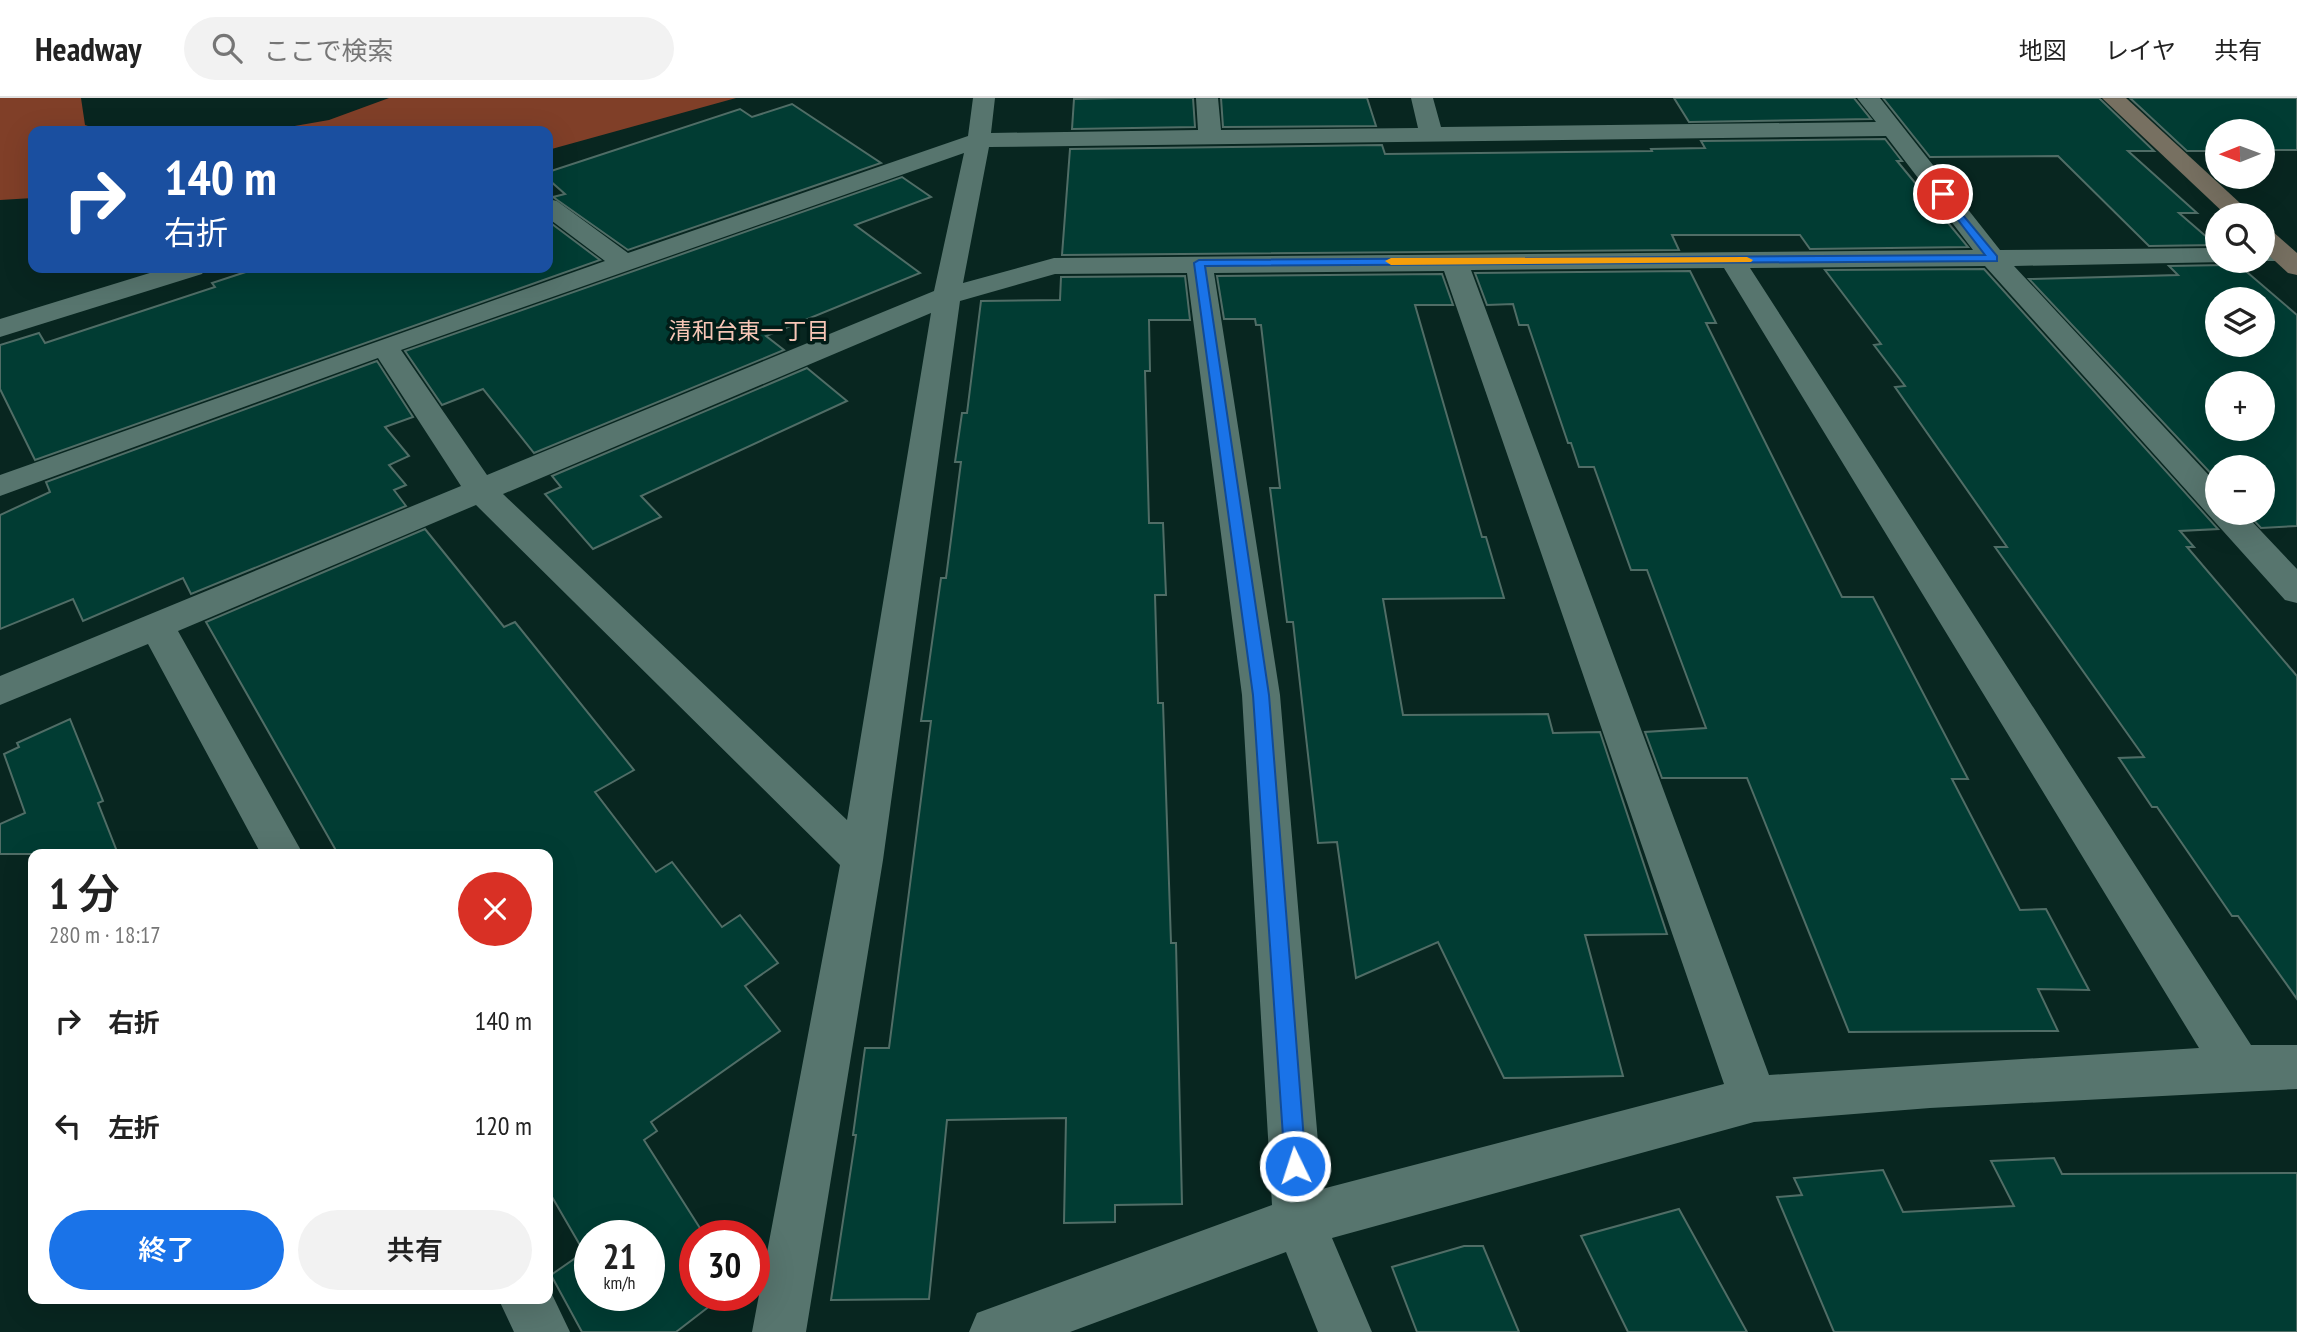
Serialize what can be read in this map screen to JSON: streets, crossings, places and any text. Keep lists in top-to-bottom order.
{
  "districts": ["清和台東一丁目"],
  "north": "left",
  "page": {
    "header": "Headway",
    "search": "ここで検索",
    "nav": ["地図", "レイヤ", "共有"],
    "map_buttons": ["+", "−"],
    "turn": ["140 m", "右折"],
    "heading": ["1 分", "280 m · 18:17"],
    "list": [
      {
        "name": "右折",
        "value": "140 m"
      },
      {
        "name": "左折",
        "value": "120 m"
      }
    ],
    "buttons": ["終了", "共有"],
    "speed": "21 km/h",
    "limit": "30"
  }
}
